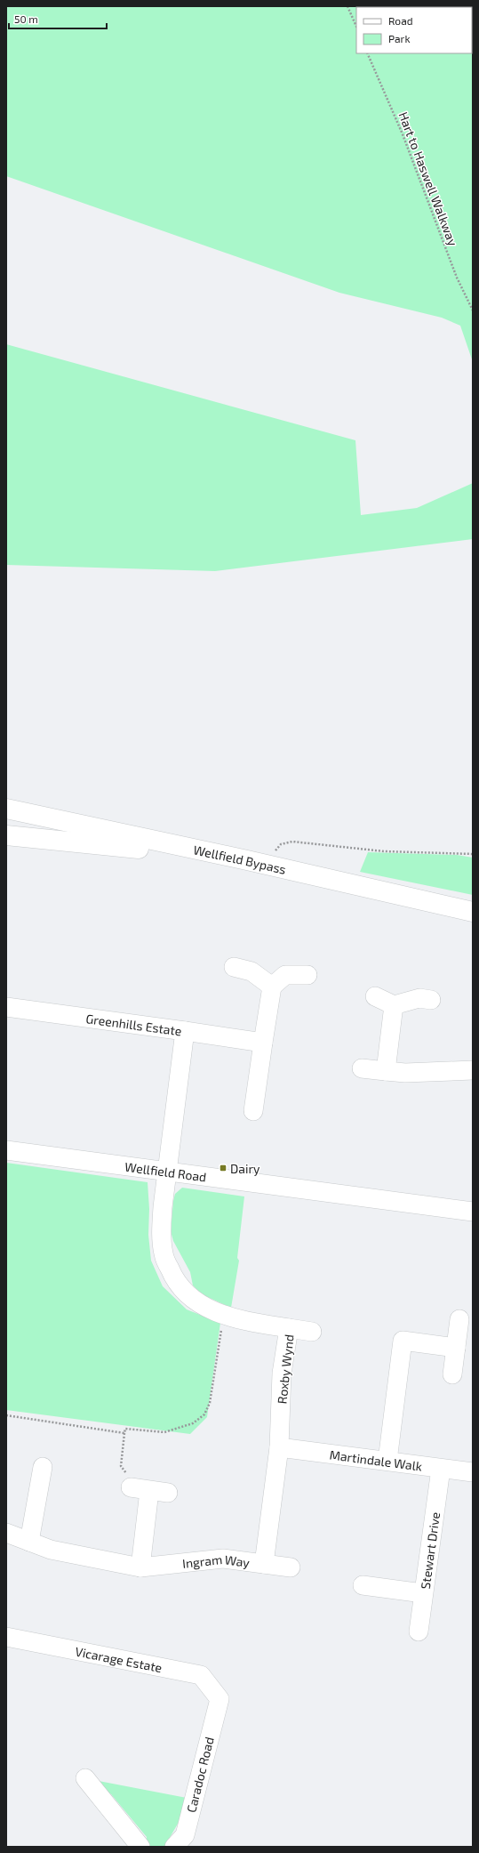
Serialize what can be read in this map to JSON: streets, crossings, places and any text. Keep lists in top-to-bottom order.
{
  "streets": {
    "main road": ["Wellfield Bypass"],
    "street": [
      "Greenhills Estate",
      "Wellfield Road",
      "Roxby Wynd",
      "Martindale Walk",
      "Stewart Drive",
      "Ingram Way",
      "Vicarage Estate",
      "Caradoc Road"
    ],
    "path": ["Hart to Haswell Walkway"]
  },
  "crossings": [
    ["Greenhills Estate", "Wellfield Road"],
    ["Greenhills Estate", "Roxby Wynd"],
    ["Wellfield Road", "Roxby Wynd"],
    ["Roxby Wynd", "Martindale Walk"],
    ["Roxby Wynd", "Ingram Way"],
    ["Martindale Walk", "Stewart Drive"],
    ["Vicarage Estate", "Caradoc Road"]
  ],
  "places": {
    "transit": ["Dairy"]
  },
  "legend": ["Road", "Park"],
  "scale_bar": "50 m"
}
